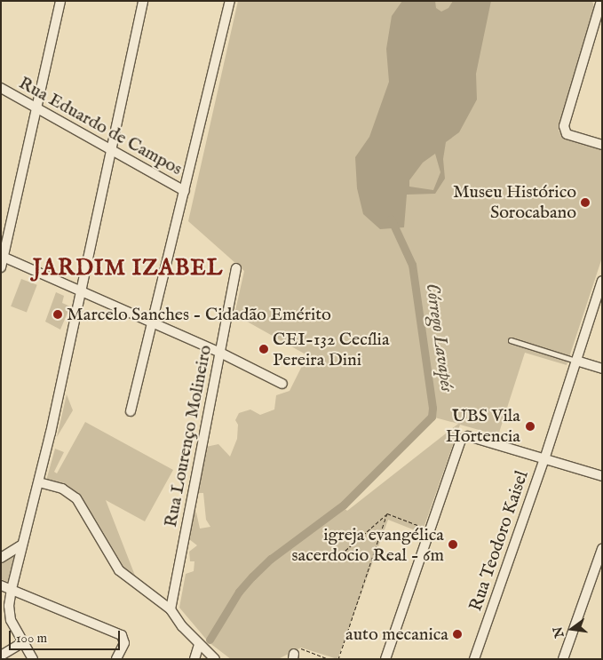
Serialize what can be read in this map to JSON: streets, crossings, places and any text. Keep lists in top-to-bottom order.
{
  "streets": {
    "street": ["Rua Eduardo de Campos", "Rua Lourenço Molineiro", "Rua Teodoro Kaisel"]
  },
  "districts": ["JARDIM IZABEL"],
  "water": ["Córrego Lavapés"],
  "places": [
    "Museu Histórico Sorocabano",
    "Marcelo Sanches - Cidadão Emérito",
    "CEI-132 Cecília Pereira Dini",
    "UBS Vila Hortencia",
    "igreja evangélica sacerdocio Real - 6m",
    "auto mecanica"
  ],
  "scale_bar": "100 m",
  "north": "left"
}
